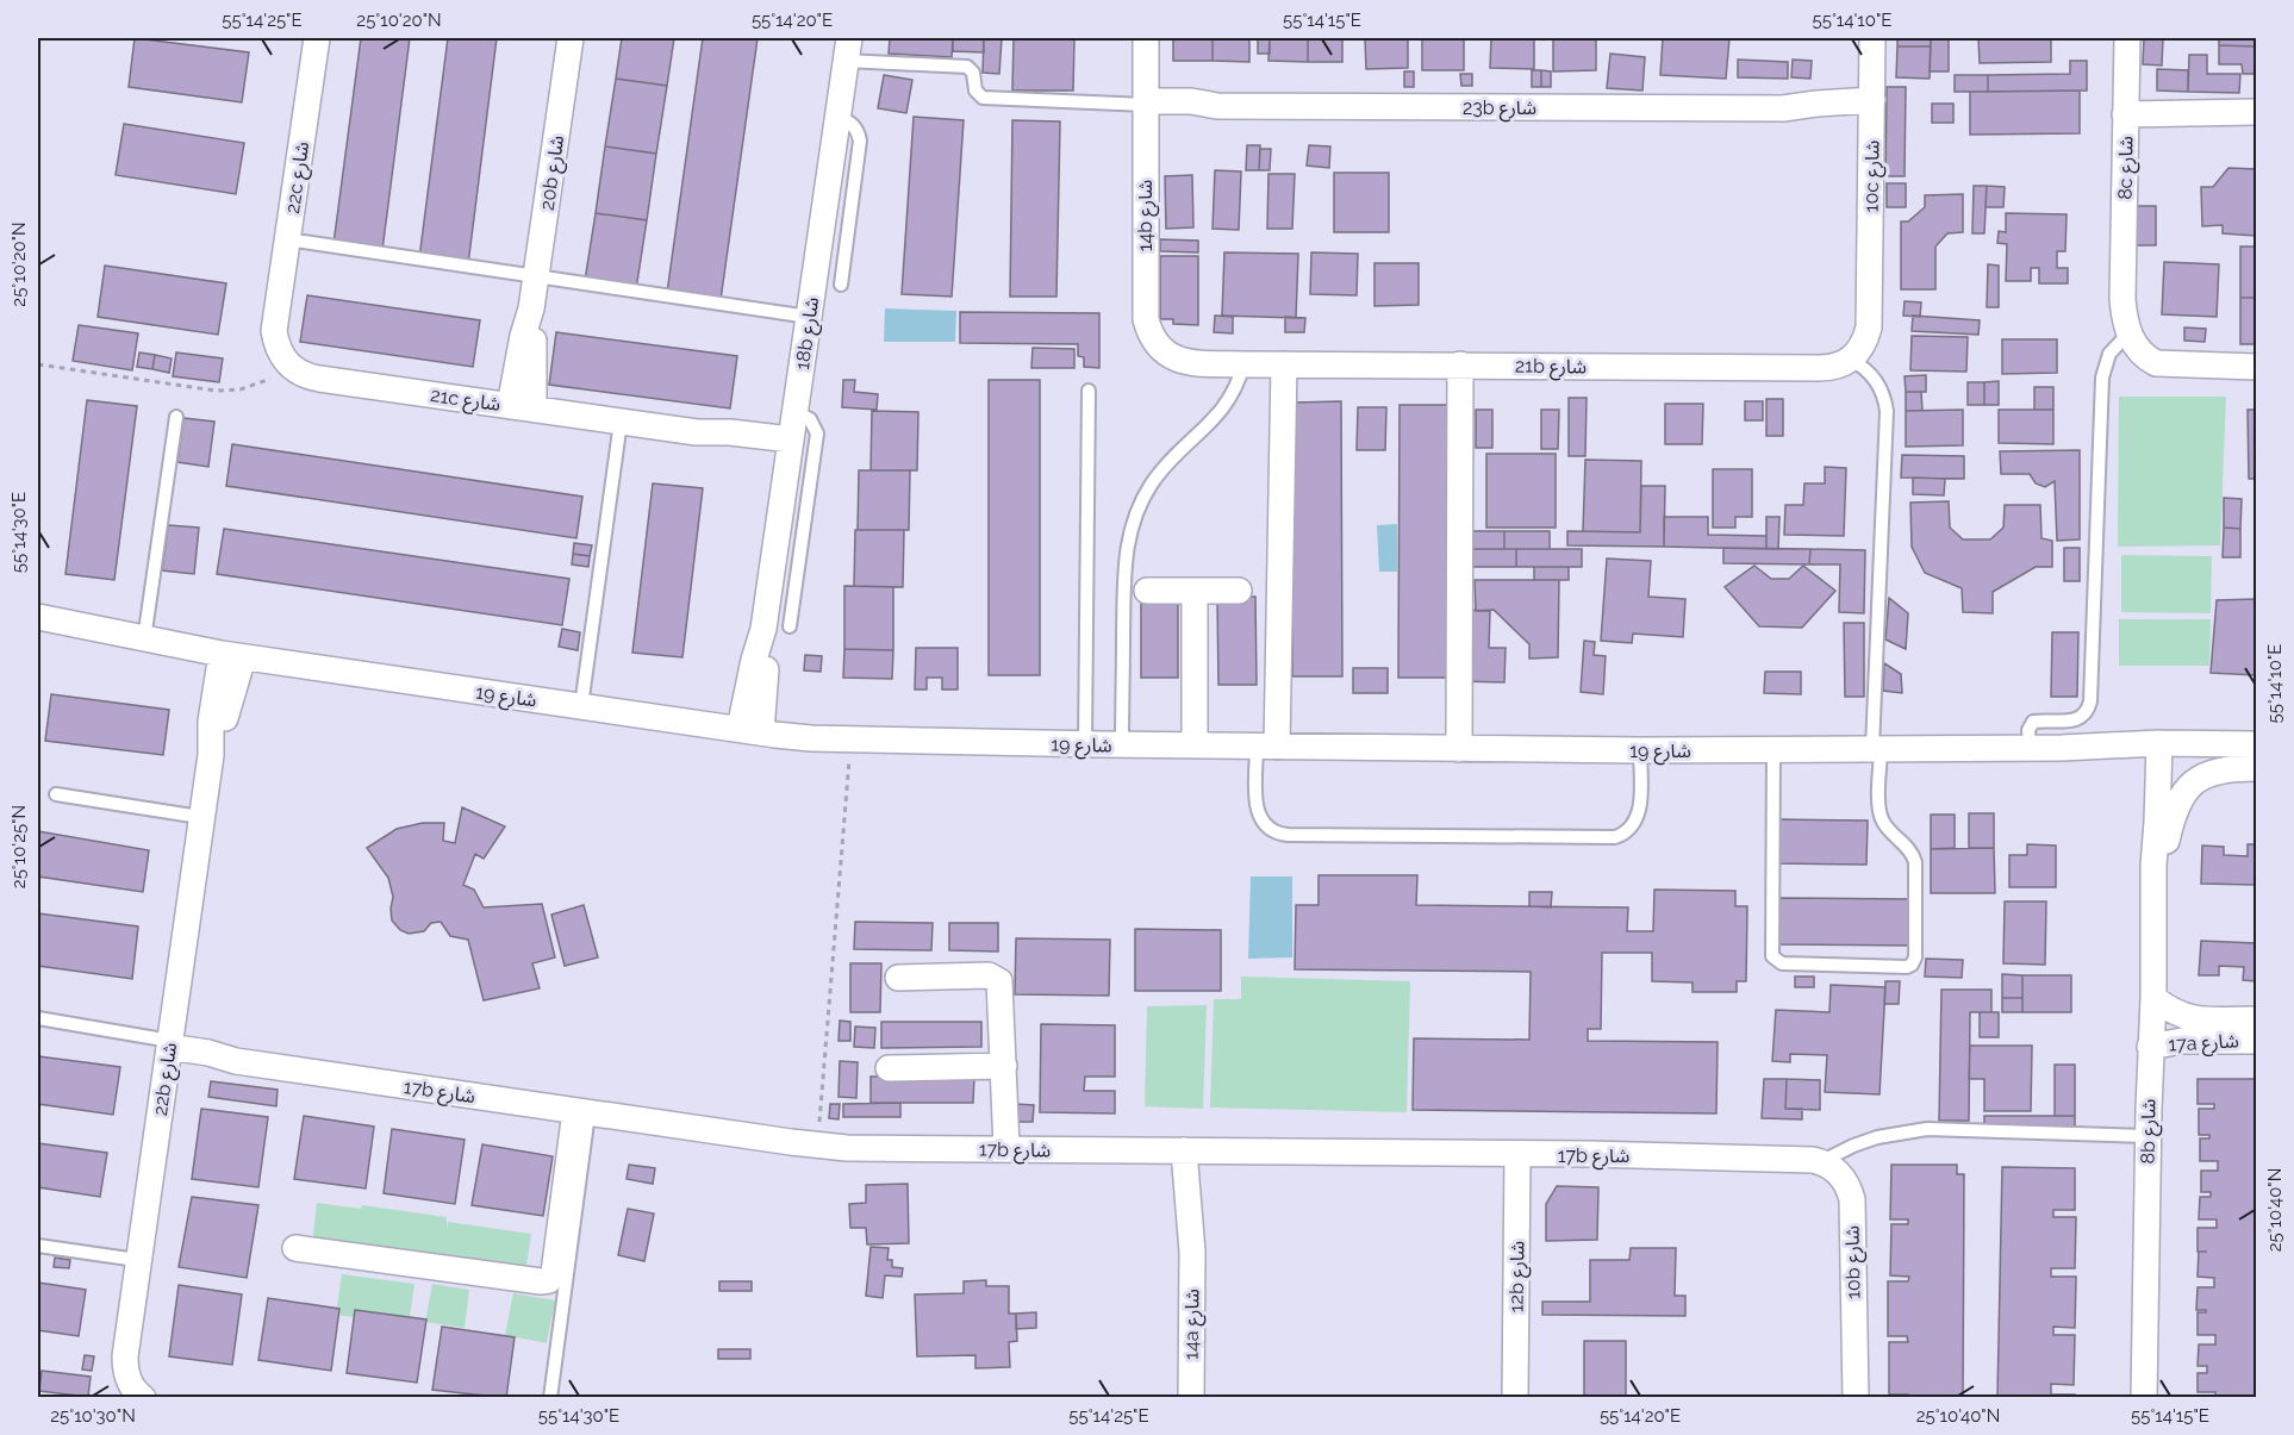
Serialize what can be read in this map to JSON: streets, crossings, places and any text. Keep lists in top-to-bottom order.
{
  "streets": {
    "street": [
      "23b شارع",
      "8c شارع",
      "20b شارع",
      "10c شارع",
      "22c شارع",
      "14b شارع",
      "18b شارع",
      "21b شارع",
      "21c شارع",
      "شارع 19",
      "17a شارع",
      "22b شارع",
      "17b شارع",
      "8b شارع",
      "10b شارع",
      "12b شارع",
      "14a شارع"
    ]
  },
  "crossings": [
    ["23b شارع", "10c شارع"],
    ["23b شارع", "14b شارع"],
    ["20b شارع", "21c شارع"],
    ["10c شارع", "21b شارع"],
    ["22c شارع", "21c شارع"],
    ["14b شارع", "21b شارع"],
    ["18b شارع", "21c شارع"],
    ["18b شارع", "شارع 19"],
    ["شارع 19", "22b شارع"],
    ["شارع 19", "8b شارع"],
    ["17a شارع", "8b شارع"],
    ["22b شارع", "17b شارع"],
    ["17b شارع", "10b شارع"],
    ["17b شارع", "12b شارع"],
    ["17b شارع", "14a شارع"]
  ],
  "coordinates": [
    "55°14'25\"E",
    "25°10'20\"N",
    "55°14'20\"E",
    "55°14'15\"E",
    "55°14'10\"E",
    "55°14'30\"E",
    "25°10'25\"N",
    "25°10'40\"N",
    "25°10'30\"N"
  ]
}
